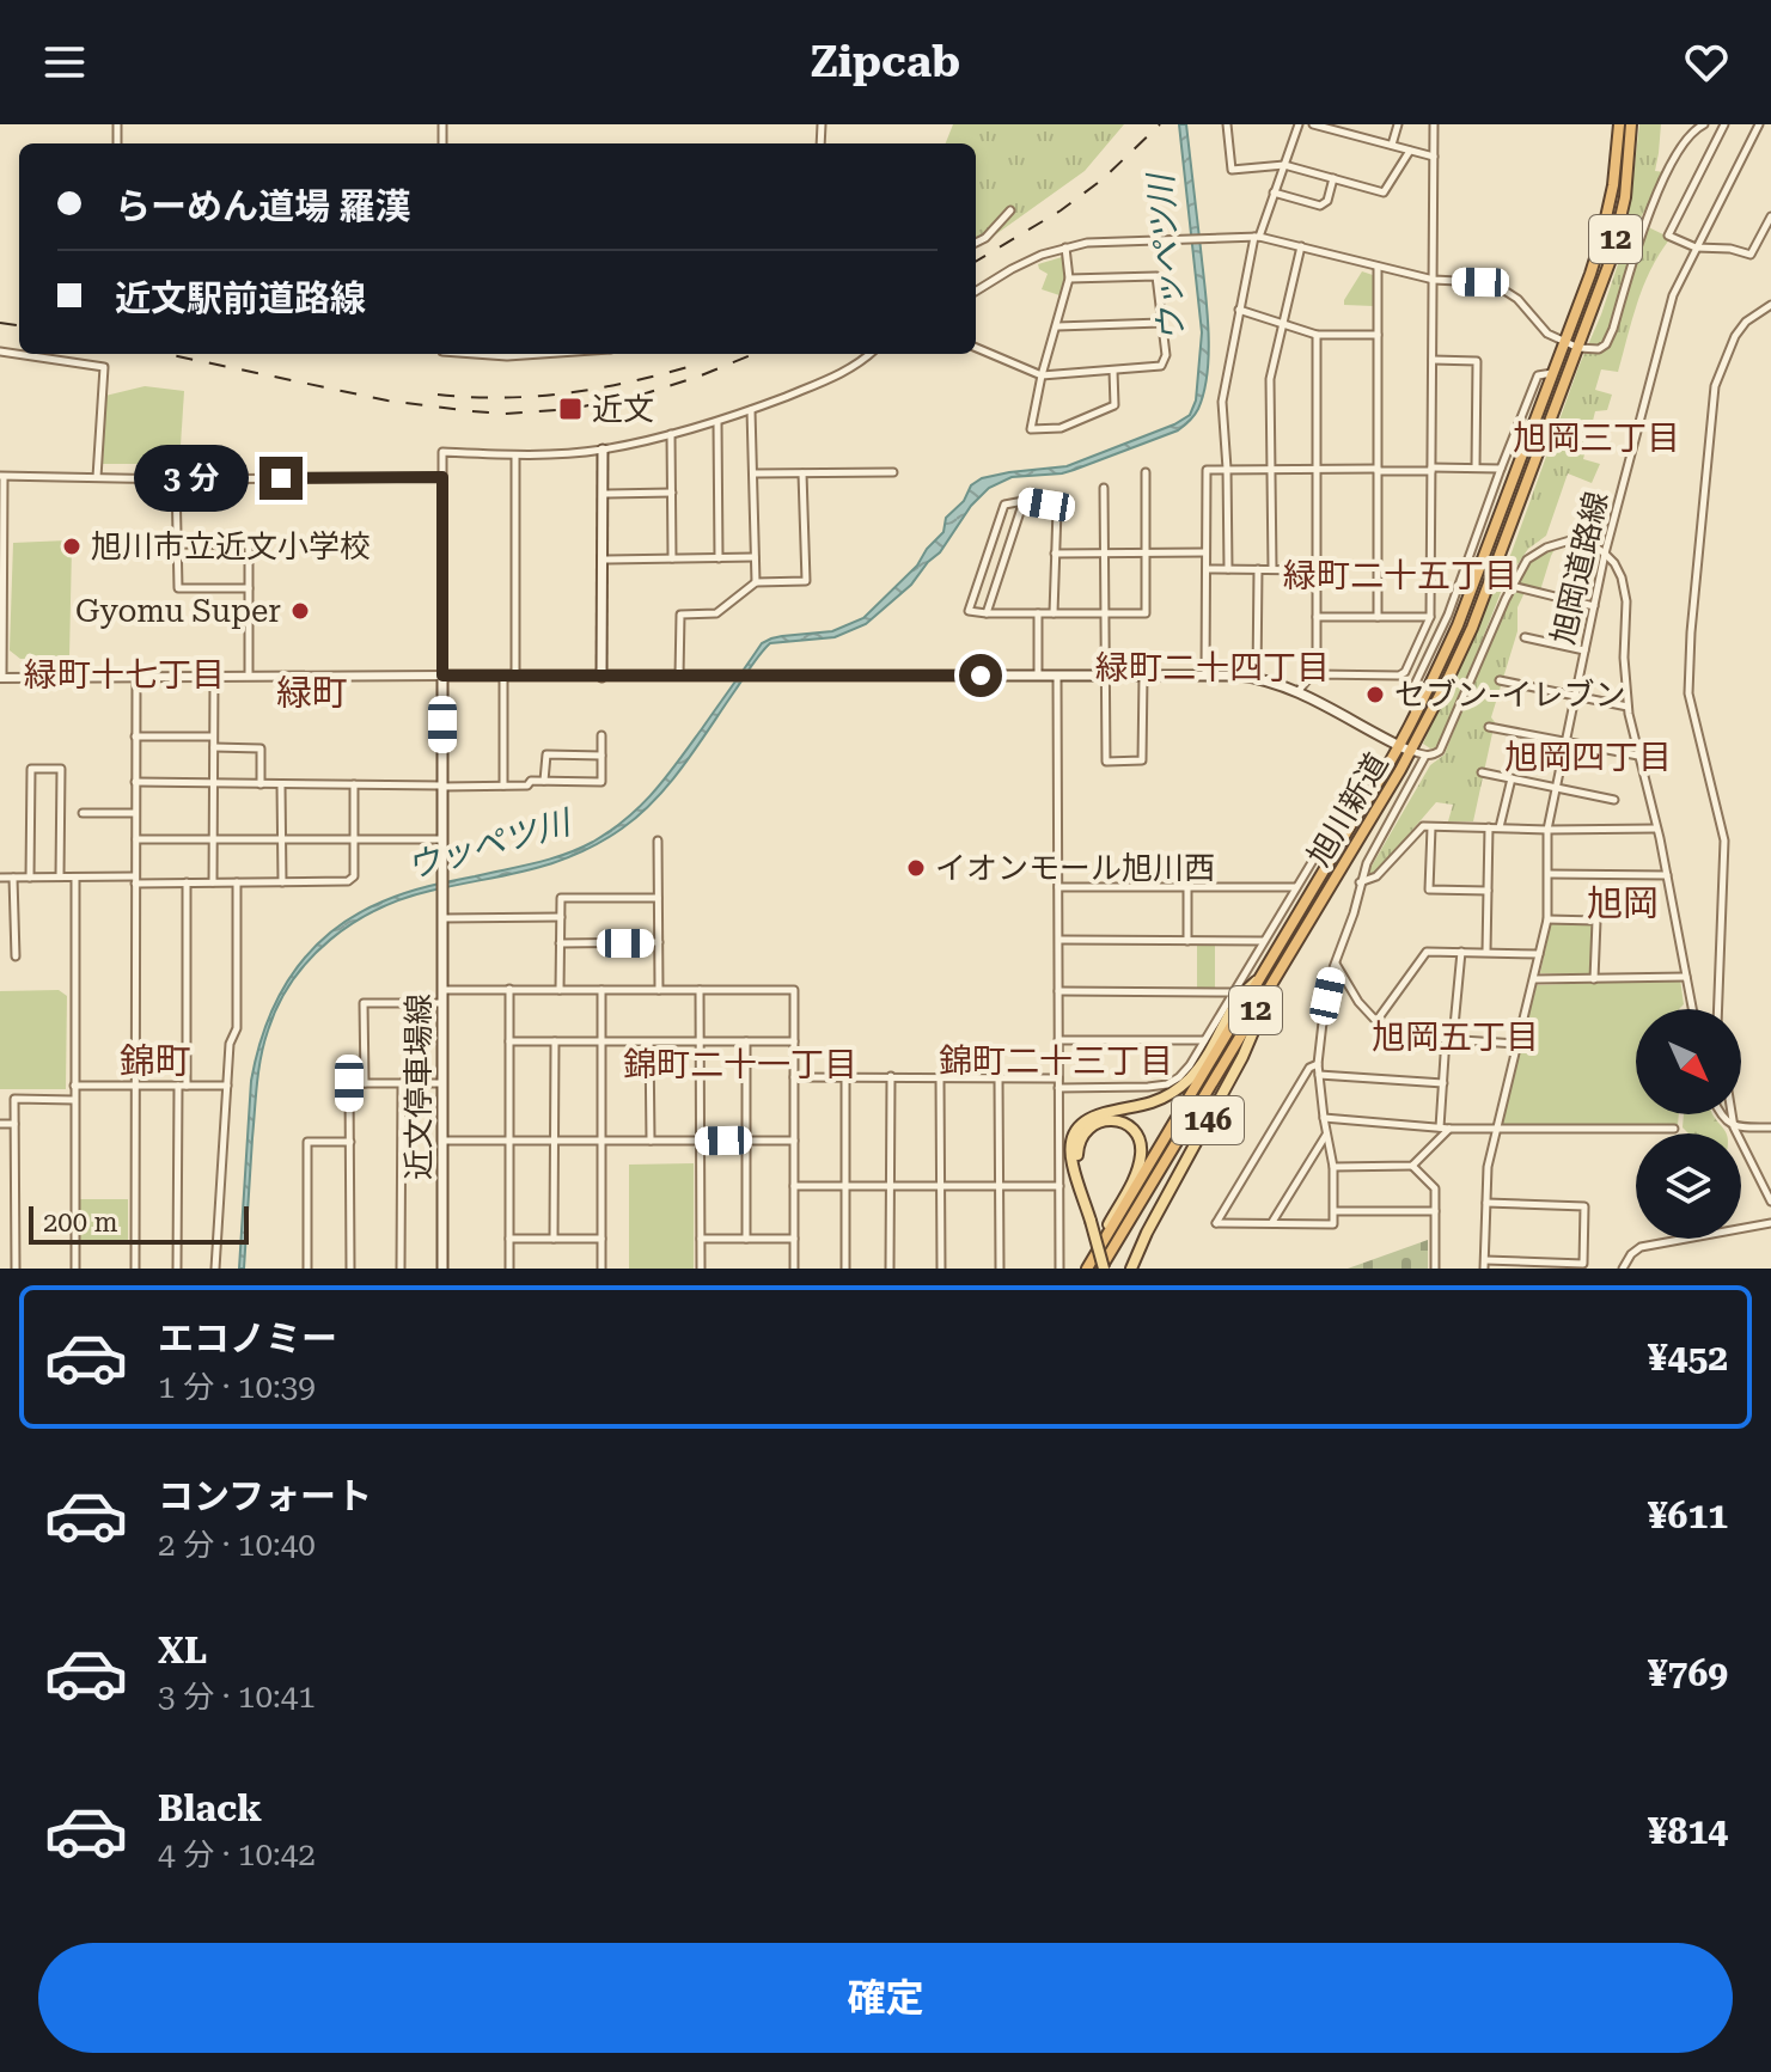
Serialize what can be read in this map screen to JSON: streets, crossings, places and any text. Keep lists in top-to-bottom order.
{
  "streets": {
    "highway": ["12", "旭川新道"],
    "main road": ["近文停車場線", "146"],
    "street": ["旭岡道路線"]
  },
  "crossings": [
    ["旭川新道", "146"]
  ],
  "districts": [
    "旭岡三丁目",
    "緑町二十五丁目",
    "緑町二十四丁目",
    "緑町十七丁目",
    "緑町",
    "旭岡四丁目",
    "旭岡",
    "旭岡五丁目",
    "錦町二十三丁目",
    "錦町",
    "錦町二十一丁目"
  ],
  "water": ["ウッペツ川"],
  "places": {
    "transit": ["近文"],
    "other": [
      "旭川市立近文小学校",
      "Gyomu Super",
      "セブン-イレブン",
      "イオンモール旭川西"
    ]
  },
  "scale_bar": "200 m",
  "north": "bottom right",
  "page": {
    "header": "Zipcab",
    "banner": ["らーめん道場 羅漢", "近文駅前道路線"],
    "bubble": "3 分",
    "scale": "200 m",
    "list": [
      {
        "name": "エコノミー",
        "note": "1 分 · 10:39",
        "value": "¥452"
      },
      {
        "name": "コンフォート",
        "note": "2 分 · 10:40",
        "value": "¥611"
      },
      {
        "name": "XL",
        "note": "3 分 · 10:41",
        "value": "¥769"
      },
      {
        "name": "Black",
        "note": "4 分 · 10:42",
        "value": "¥814"
      }
    ],
    "buttons": "確定"
  }
}
